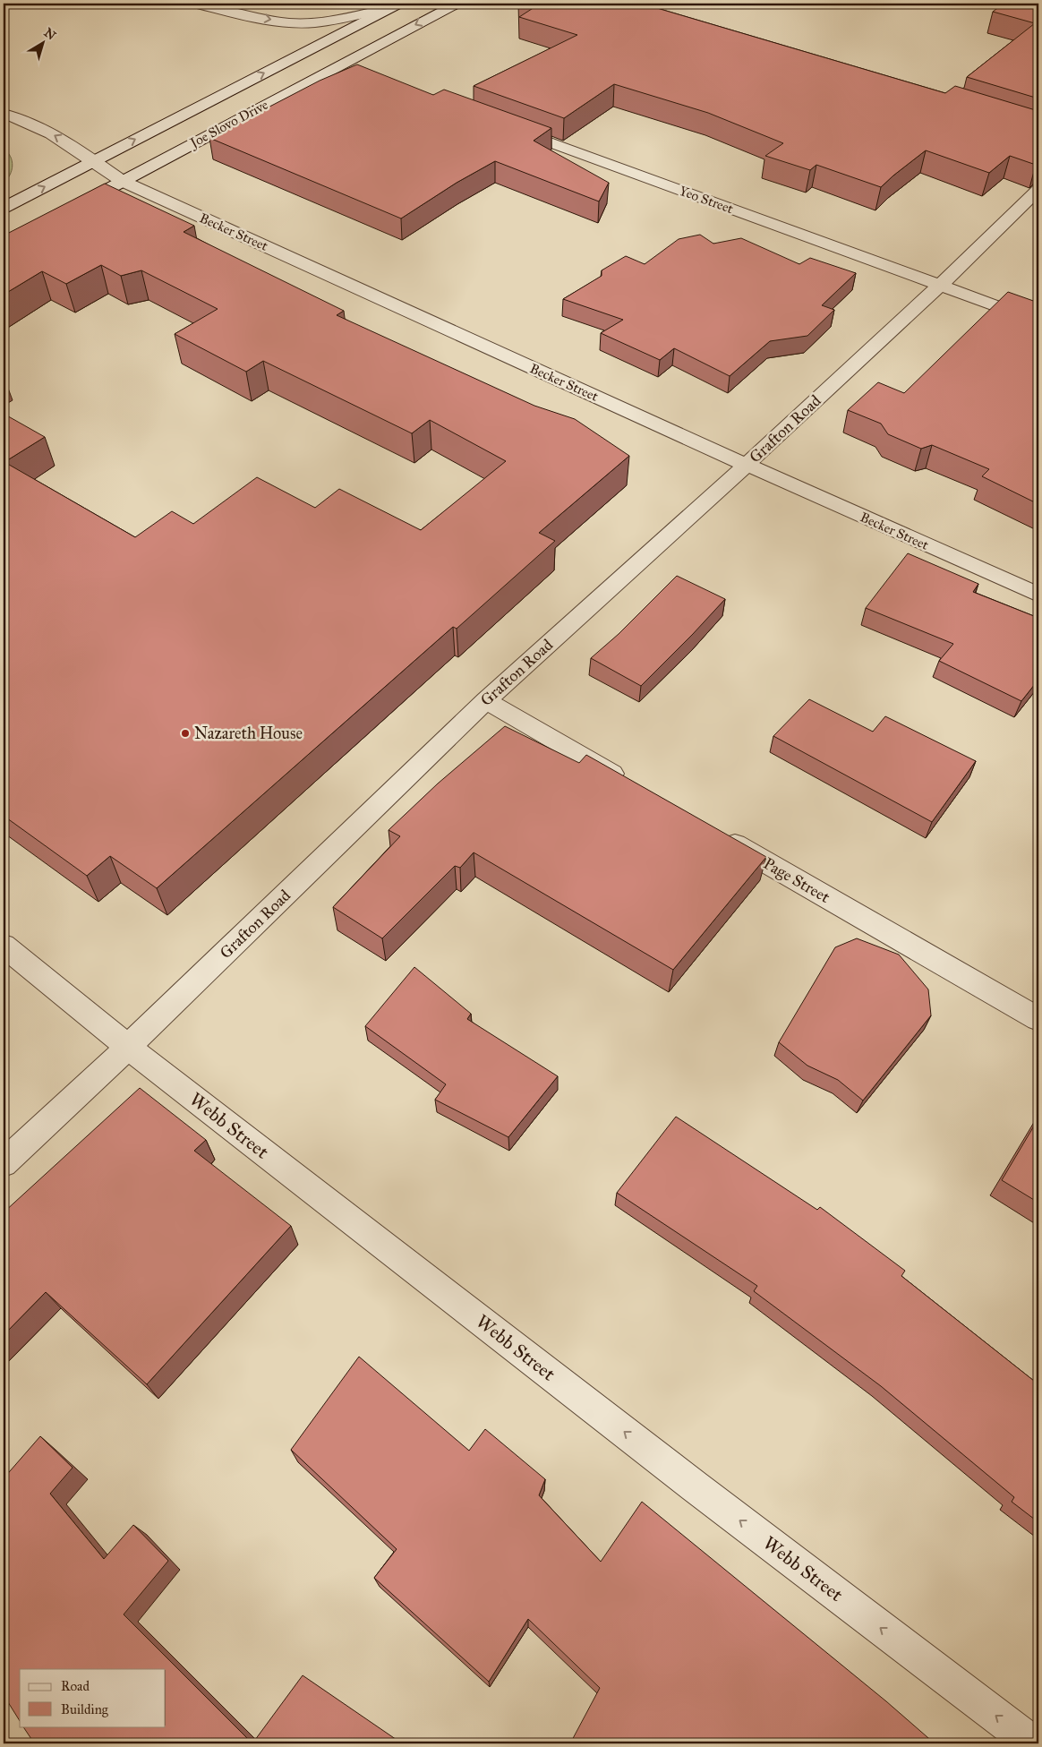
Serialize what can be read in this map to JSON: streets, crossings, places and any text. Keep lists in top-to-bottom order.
{
  "streets": {
    "street": [
      "Joe Slovo Drive",
      "Yeo Street",
      "Becker Street",
      "Grafton Road",
      "Page Street",
      "Webb Street"
    ]
  },
  "crossings": [
    ["Joe Slovo Drive", "Becker Street"],
    ["Yeo Street", "Grafton Road"],
    ["Becker Street", "Grafton Road"],
    ["Grafton Road", "Webb Street"]
  ],
  "one_way": ["Webb Street"],
  "places": ["Nazareth House"],
  "legend": ["Road", "Building"],
  "north": "top right"
}
